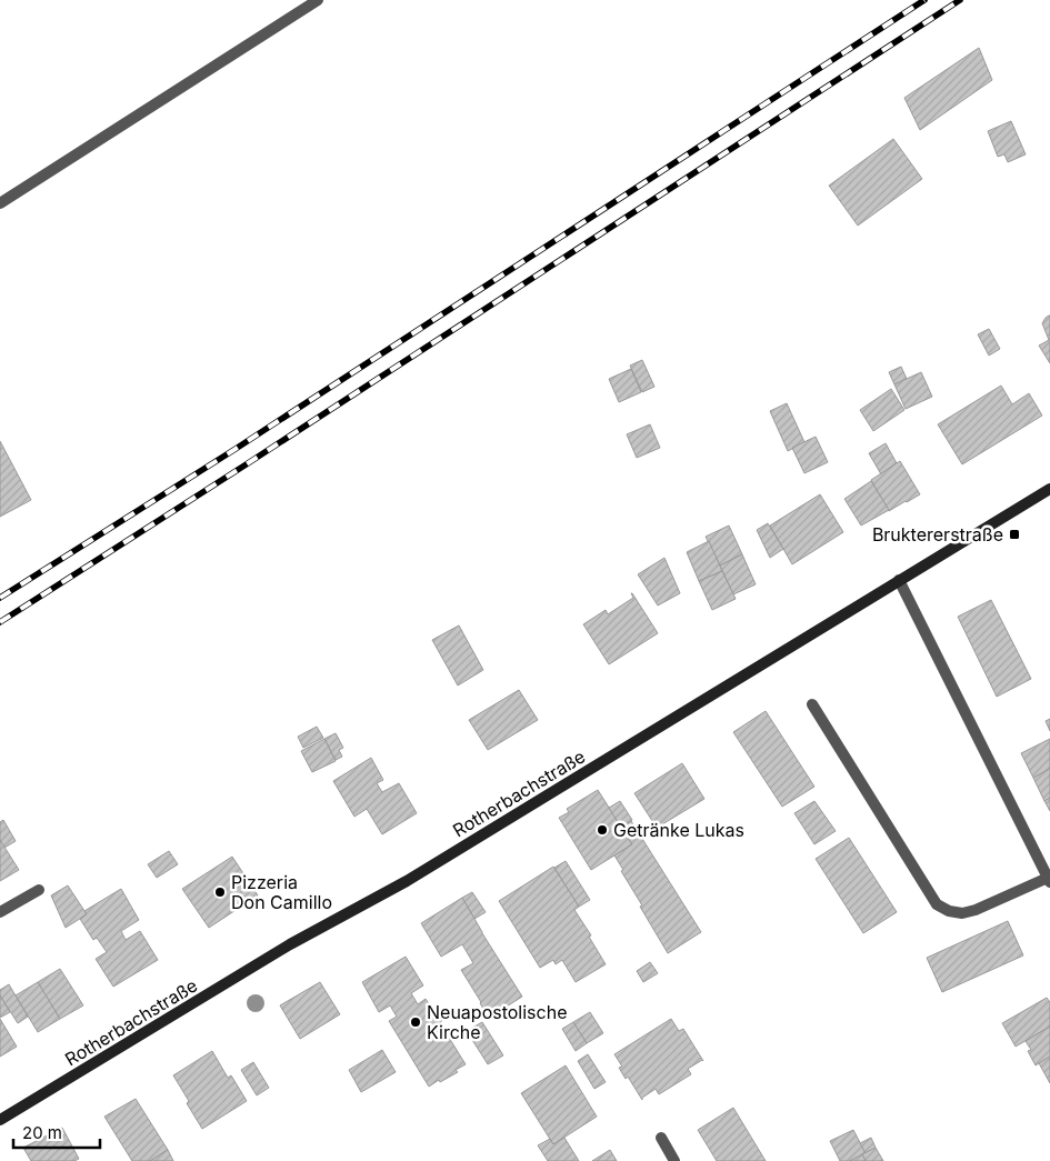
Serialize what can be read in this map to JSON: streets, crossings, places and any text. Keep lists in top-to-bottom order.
{
  "streets": {
    "street": ["Rotherbachstraße"]
  },
  "places": {
    "transit": ["Bruktererstraße"],
    "other": ["Getränke Lukas", "Pizzeria Don Camillo", "Neuapostolische Kirche"]
  },
  "scale_bar": "20 m"
}
